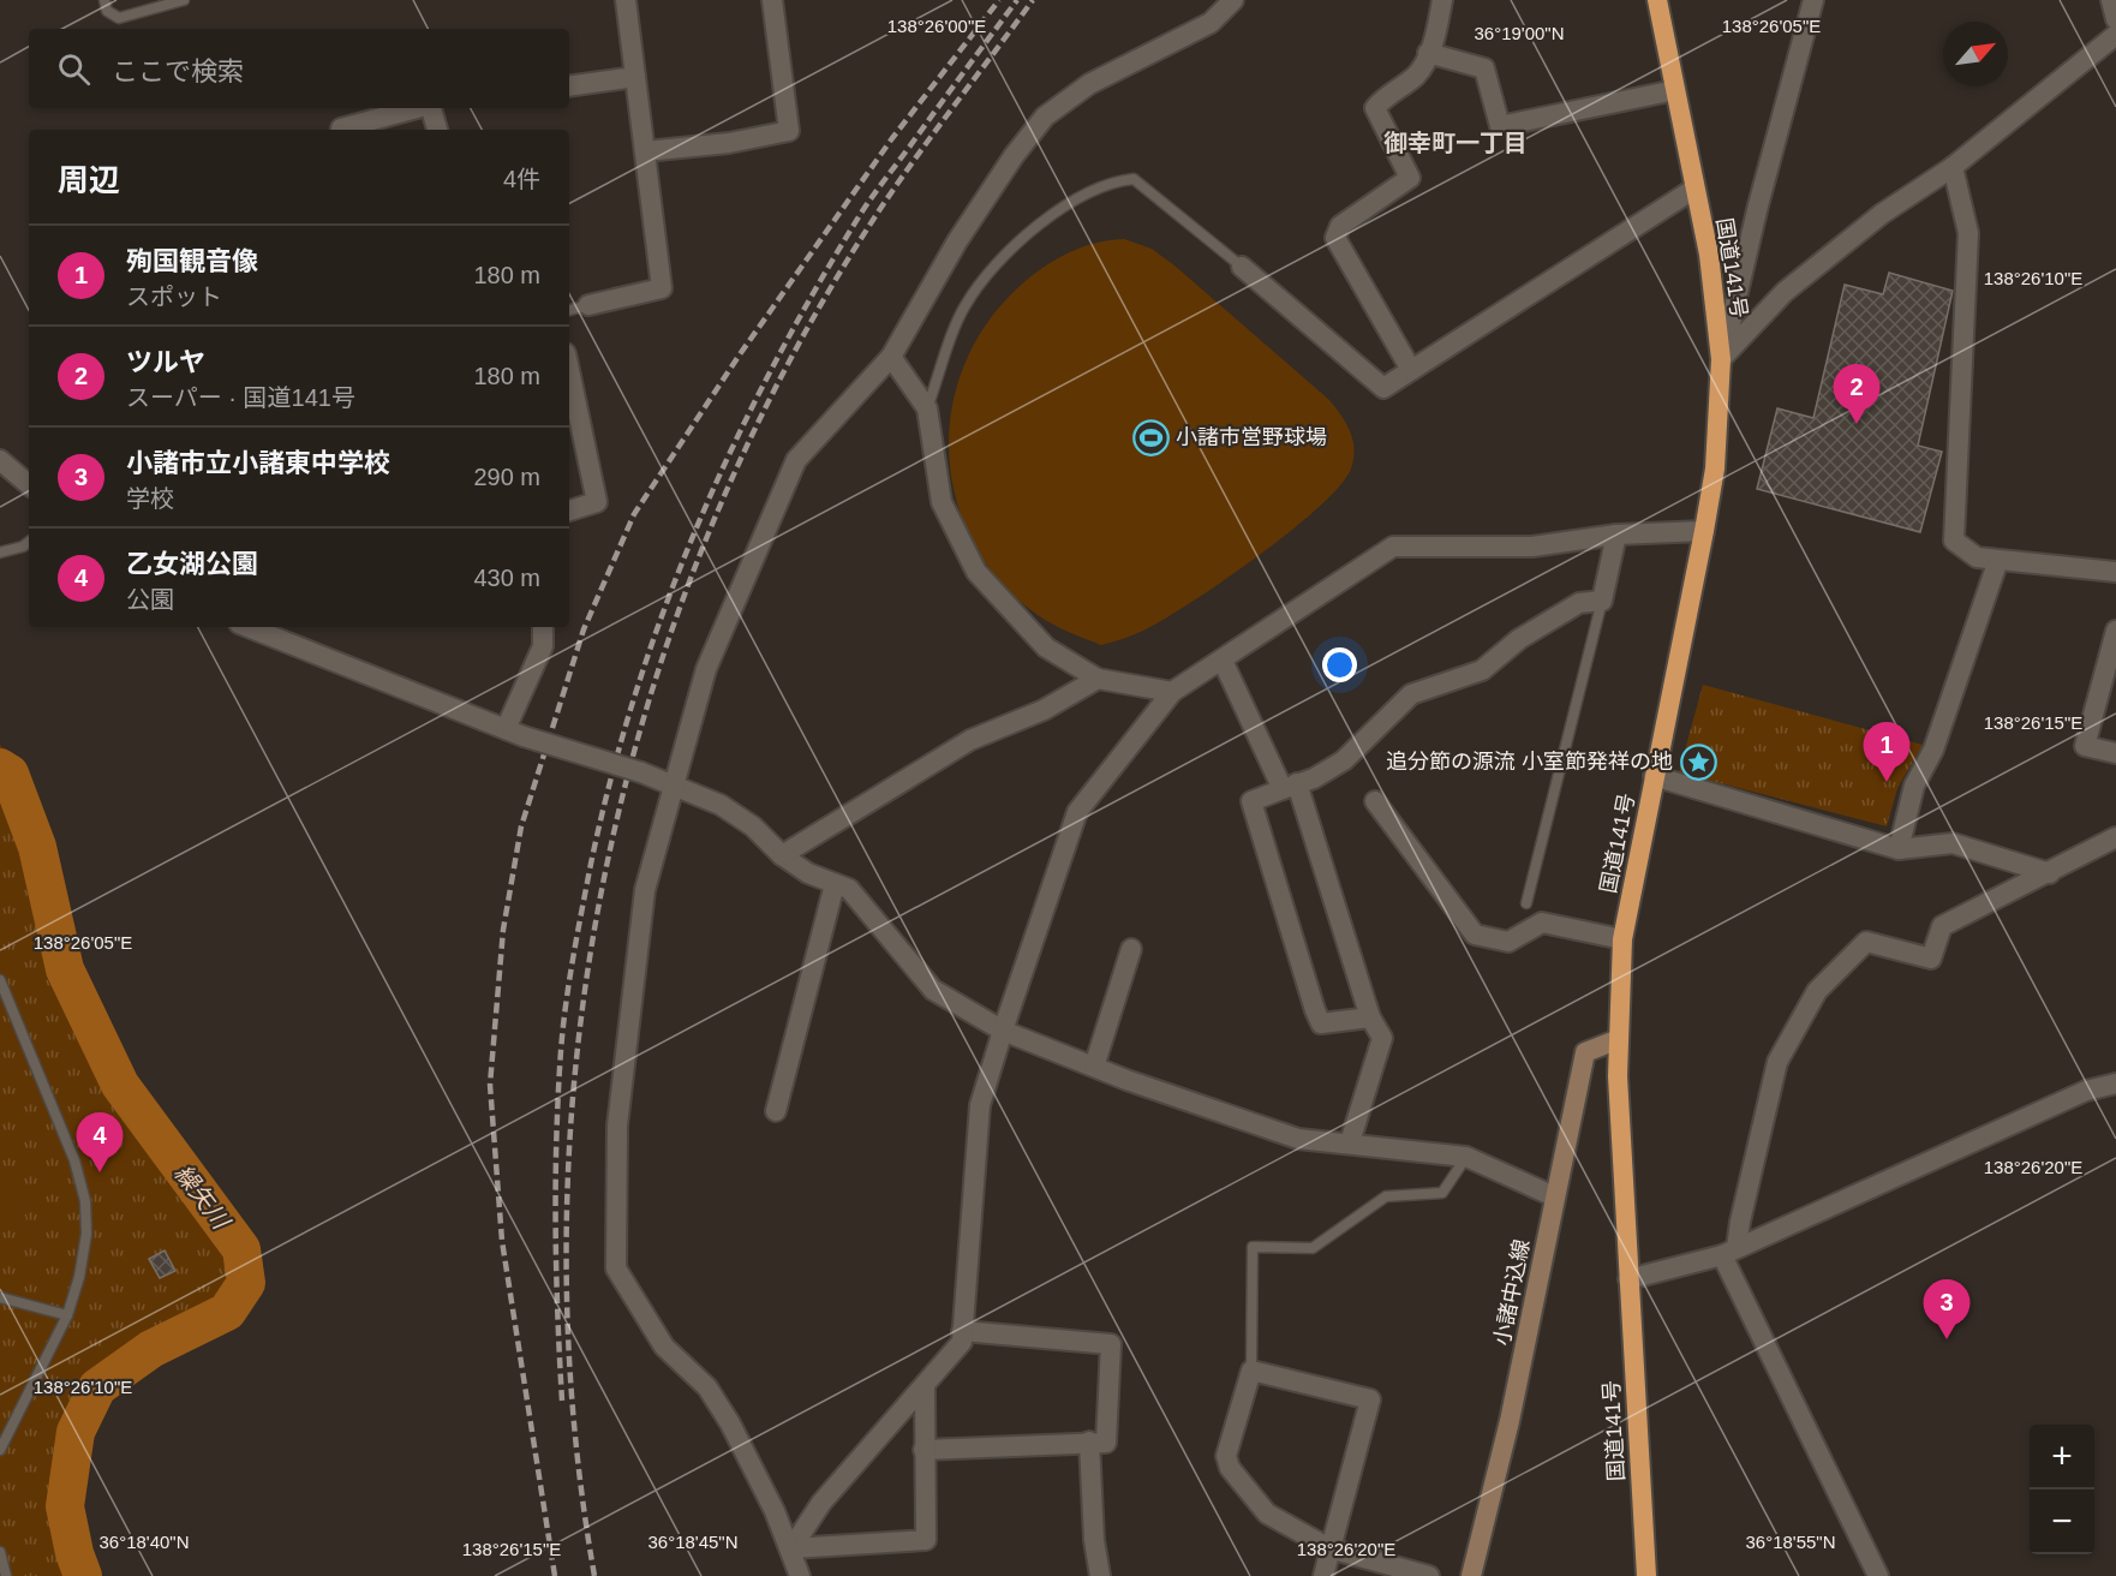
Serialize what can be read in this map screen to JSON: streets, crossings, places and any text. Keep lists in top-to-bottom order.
{
  "streets": {
    "highway": ["国道141号"],
    "main road": ["小諸中込線"]
  },
  "crossings": [
    ["国道141号", "小諸中込線"]
  ],
  "districts": ["御幸町一丁目"],
  "water": ["繰矢川"],
  "places": {
    "sports": ["小諸市営野球場"],
    "place": ["追分節の源流 小室節発祥の地"]
  },
  "north": "top right",
  "page": {
    "search": "ここで検索",
    "heading": ["周辺", "4件"],
    "list": [
      {
        "mark": "1",
        "name": "殉国観音像",
        "note": "スポット",
        "value": "180 m"
      },
      {
        "mark": "2",
        "name": "ツルヤ",
        "note": "スーパー · 国道141号",
        "value": "180 m"
      },
      {
        "mark": "3",
        "name": "小諸市立小諸東中学校",
        "note": "学校",
        "value": "290 m"
      },
      {
        "mark": "4",
        "name": "乙女湖公園",
        "note": "公園",
        "value": "430 m"
      }
    ],
    "pins": [
      "2",
      "1",
      "4",
      "3"
    ],
    "map_buttons": ["+", "−"]
  },
  "coordinates": [
    "138°26'00\"E",
    "138°26'05\"E",
    "36°19'00\"N",
    "138°26'10\"E",
    "138°26'15\"E",
    "138°26'20\"E",
    "36°18'40\"N",
    "36°18'45\"N",
    "36°18'55\"N"
  ]
}
